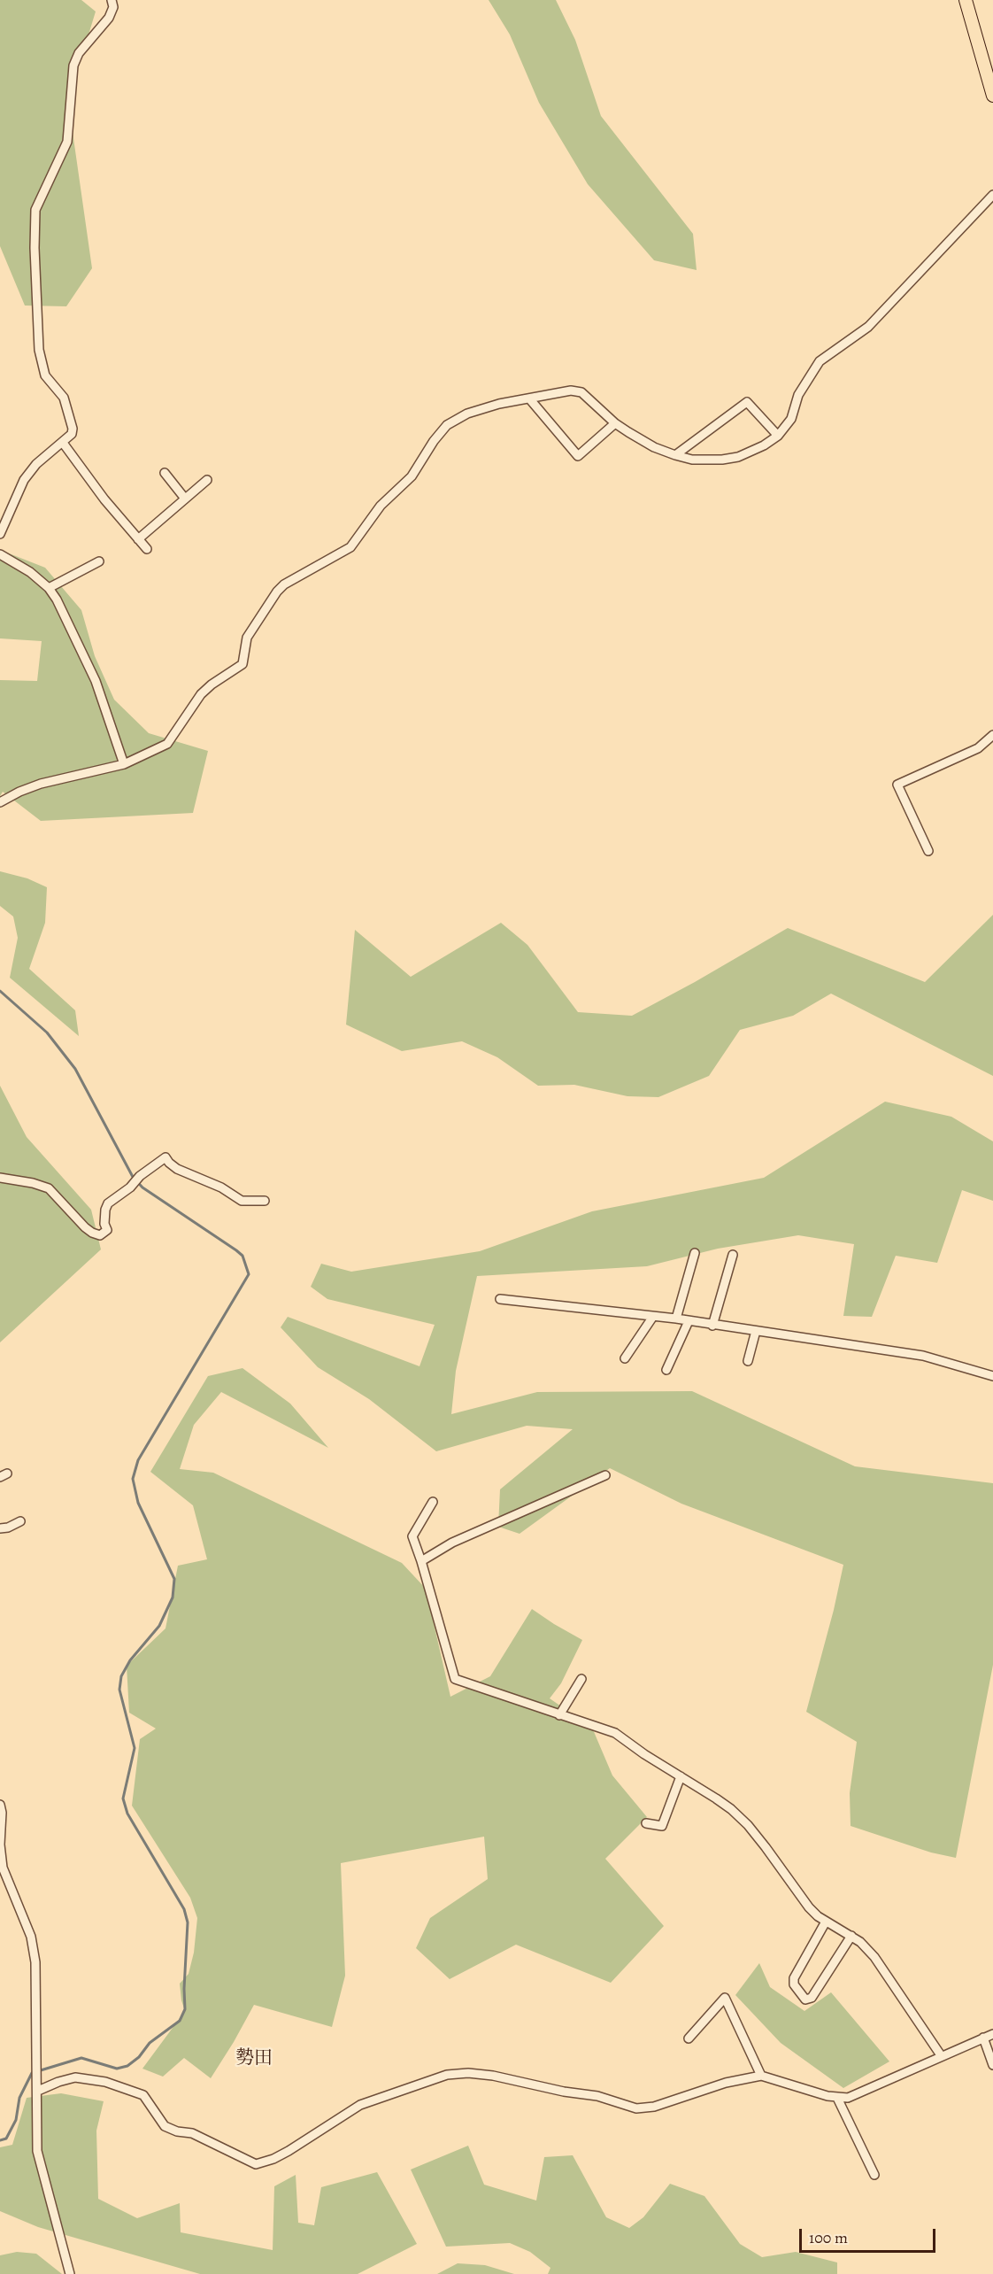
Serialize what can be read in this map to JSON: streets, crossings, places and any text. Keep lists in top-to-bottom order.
{
  "districts": ["勢田"],
  "scale_bar": "100 m"
}
